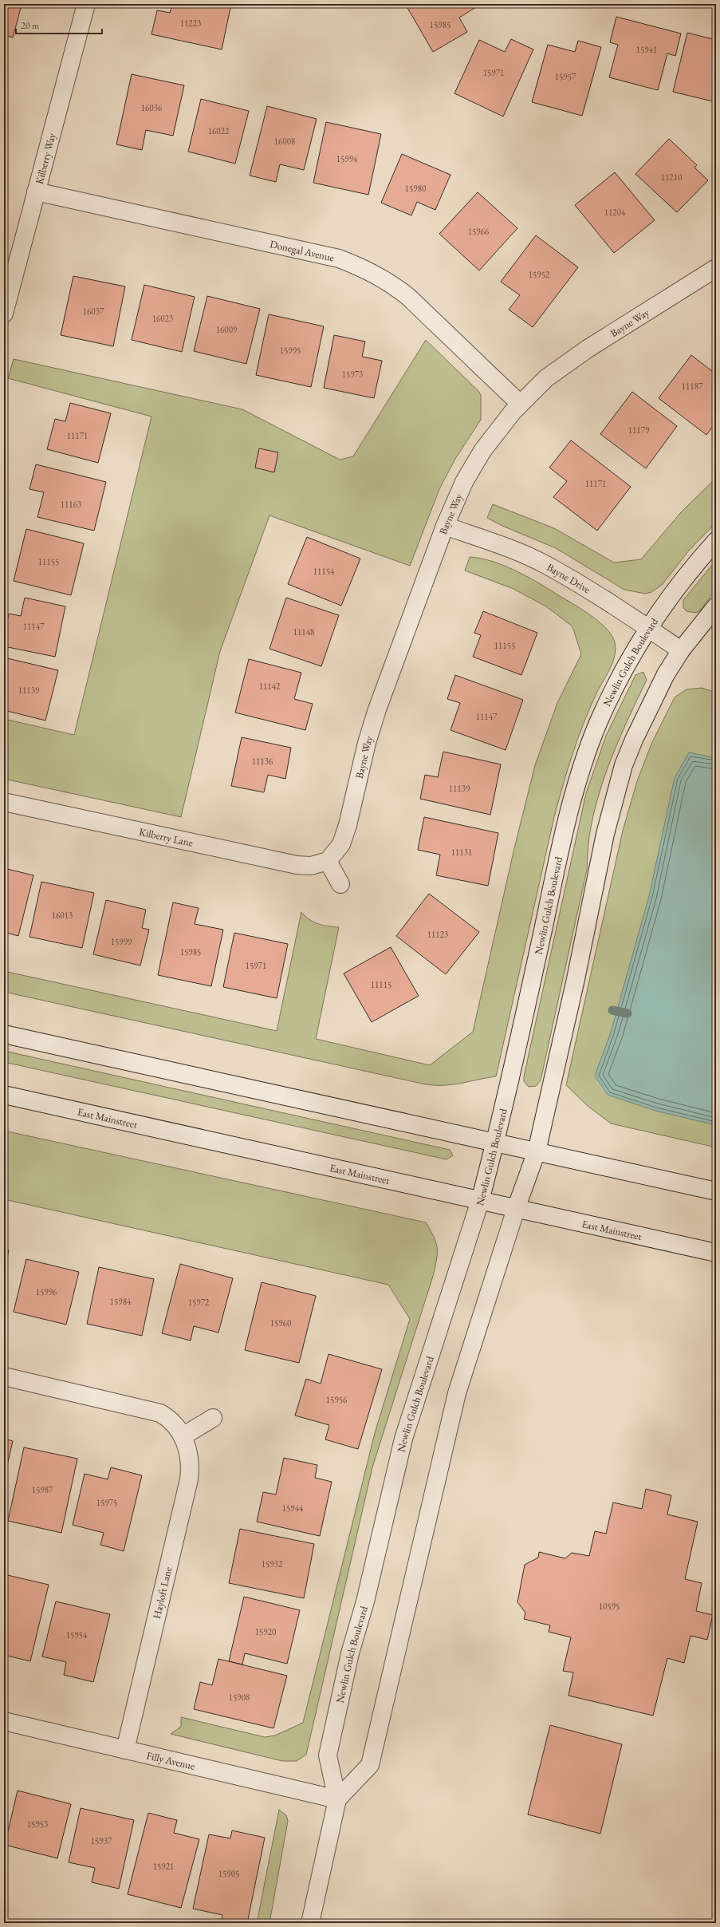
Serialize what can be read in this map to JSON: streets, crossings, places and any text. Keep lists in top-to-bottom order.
{
  "streets": {
    "street": [
      "Kilberry Way",
      "Donegal Avenue",
      "Bayne Way",
      "Bayne Drive",
      "Newlin Gulch Boulevard",
      "Kilberry Lane",
      "East Mainstreet",
      "Hayloft Lane",
      "Filly Avenue"
    ]
  },
  "crossings": [
    ["Kilberry Way", "Donegal Avenue"],
    ["Donegal Avenue", "Bayne Way"],
    ["Bayne Way", "Bayne Drive"],
    ["Bayne Way", "Kilberry Lane"],
    ["Bayne Drive", "Newlin Gulch Boulevard"],
    ["Newlin Gulch Boulevard", "East Mainstreet"],
    ["Newlin Gulch Boulevard", "Filly Avenue"],
    ["Hayloft Lane", "Filly Avenue"]
  ],
  "house_numbers": [
    "11223",
    "15985",
    "15941",
    "15971",
    "15957",
    "16036",
    "16022",
    "16008",
    "15994",
    "11210",
    "15980",
    "11204",
    "15966",
    "15952",
    "16037",
    "16023",
    "16009",
    "15995",
    "15973",
    "11187",
    "11179",
    "11171",
    "11171",
    "11163",
    "11155",
    "11154",
    "11147",
    "11148",
    "11155",
    "11142",
    "11139",
    "11147",
    "11136",
    "11139",
    "11131",
    "16013",
    "11123",
    "15999",
    "15985",
    "15971",
    "11115",
    "15996",
    "15984",
    "15972",
    "15960",
    "15956",
    "15987",
    "15975",
    "15944",
    "15932",
    "10595",
    "15920",
    "15954",
    "15908",
    "15953",
    "15937",
    "15921",
    "15905"
  ],
  "scale_bar": "20 m"
}
